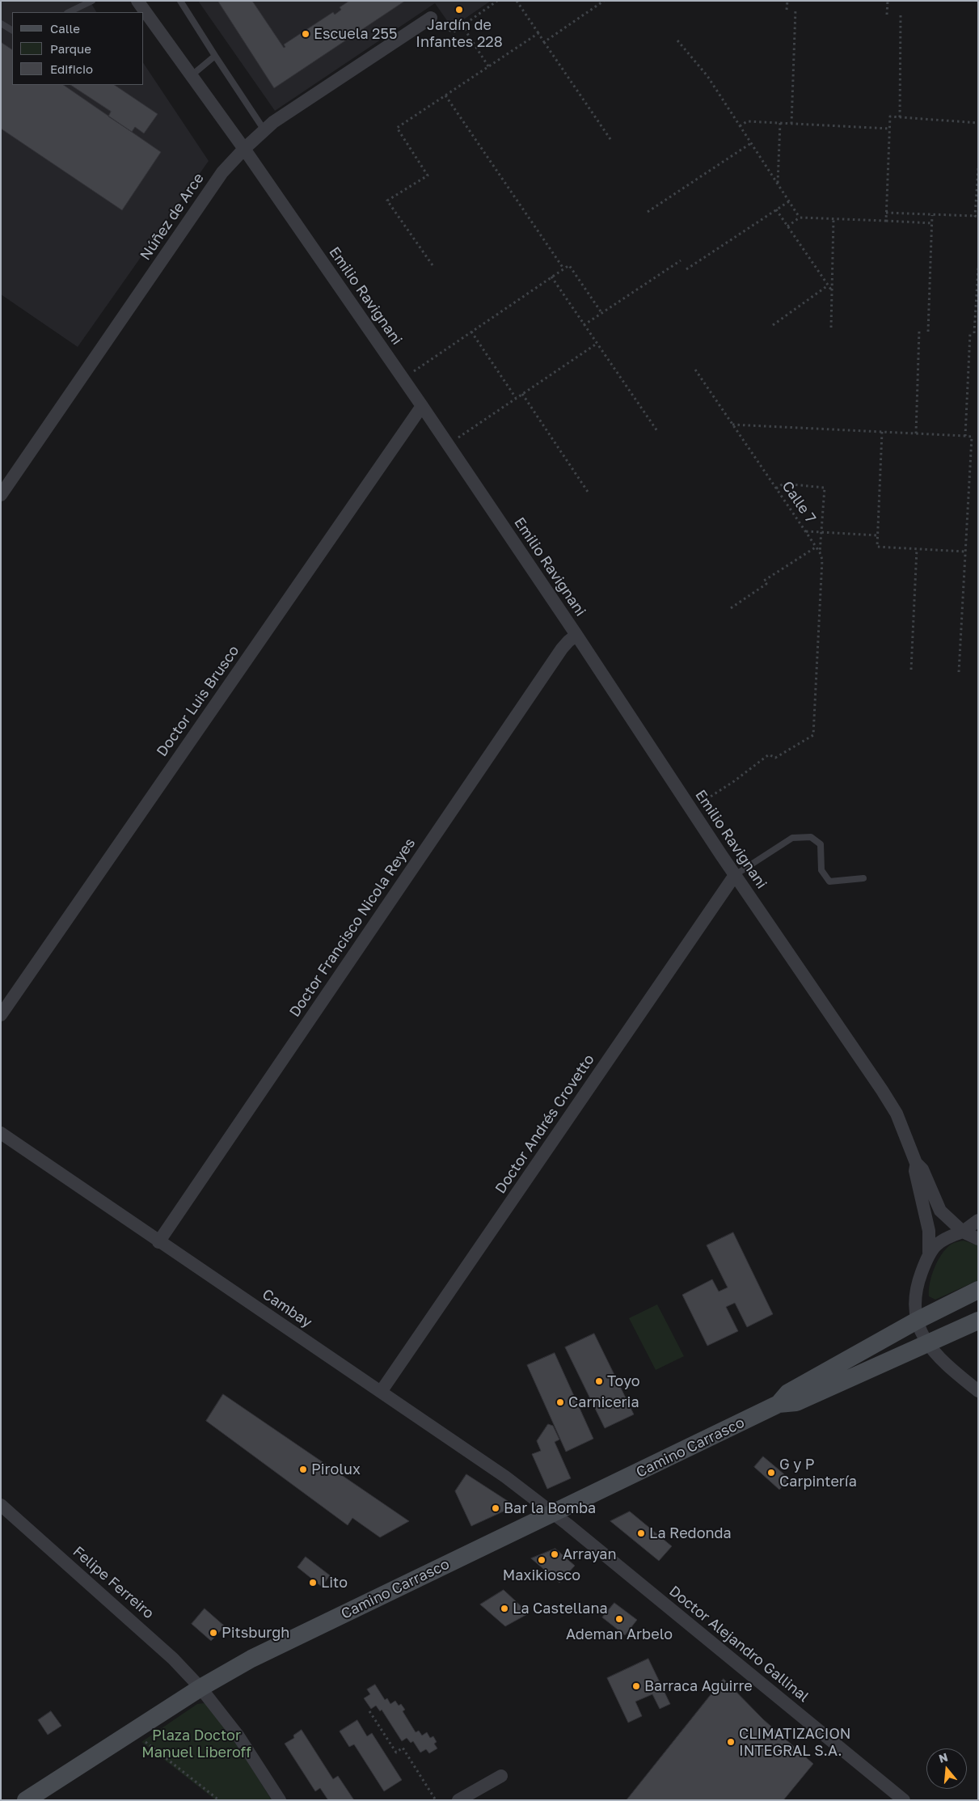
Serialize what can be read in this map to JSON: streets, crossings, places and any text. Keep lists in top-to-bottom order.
{
  "streets": {
    "main road": ["Camino Carrasco"],
    "street": [
      "Núñez de Arce",
      "Emilio Ravignani",
      "Doctor Luis Brusco",
      "Doctor Francisco Nicola Reyes",
      "Doctor Andrés Crovetto",
      "Cambay",
      "Felipe Ferreiro",
      "Doctor Alejandro Gallinal"
    ],
    "path": ["Calle 7"]
  },
  "crossings": [
    ["Núñez de Arce", "Emilio Ravignani"],
    ["Emilio Ravignani", "Calle 7"],
    ["Emilio Ravignani", "Doctor Luis Brusco"],
    ["Emilio Ravignani", "Doctor Francisco Nicola Reyes"],
    ["Emilio Ravignani", "Doctor Andrés Crovetto"],
    ["Emilio Ravignani", "Camino Carrasco"],
    ["Doctor Francisco Nicola Reyes", "Cambay"],
    ["Doctor Andrés Crovetto", "Cambay"],
    ["Cambay", "Camino Carrasco"],
    ["Cambay", "Doctor Alejandro Gallinal"],
    ["Camino Carrasco", "Felipe Ferreiro"],
    ["Camino Carrasco", "Doctor Alejandro Gallinal"]
  ],
  "parks": ["Plaza Doctor Manuel Liberoff"],
  "places": [
    "Jardín de Infantes 228",
    "Escuela 255",
    "Toyo",
    "Carniceria",
    "Pirolux",
    "G y P Carpintería",
    "Bar la Bomba",
    "La Redonda",
    "Arrayan",
    "Maxikiosco",
    "Lito",
    "La Castellana",
    "Ademan Arbelo",
    "Pitsburgh",
    "Barraca Aguirre",
    "CLIMATIZACION INTEGRAL S.A."
  ],
  "legend": ["Calle", "Parque", "Edificio"],
  "north": "top"
}
